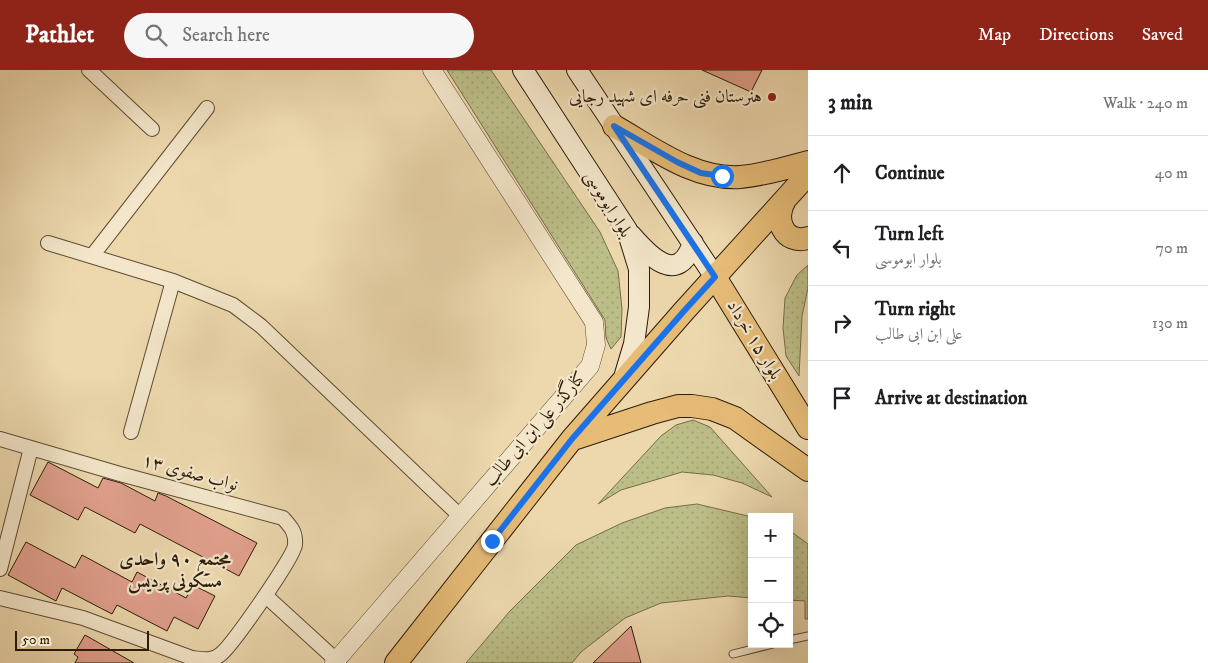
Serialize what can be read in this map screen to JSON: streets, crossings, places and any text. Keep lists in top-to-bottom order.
{
  "streets": {
    "main road": ["بلوار ابوموسی", "بلوار ۱۵ خرداد"],
    "street": ["کنارگذر علی ابن ابی طالب", "نواب صفوی ۱۳"]
  },
  "districts": ["مجتمع ٩٠ واحدی مسکونی پردیس"],
  "places": ["هنرستان فنی حرفه ای شهید رجایی"],
  "scale_bar": "50 m",
  "page": {
    "header": "Pathlet",
    "search": "Search here",
    "nav": ["Map", "Directions", "Saved"],
    "heading": ["3 min", "Walk · 240 m"],
    "list": [
      ["Continue", "40 m"],
      ["Turn left", "بلوار ابوموسی", "70 m"],
      ["Turn right", "علی ابن ابی طالب", "130 m"],
      "Arrive at destination"
    ],
    "map_buttons": ["+", "−"],
    "scale": "50 m"
  }
}
